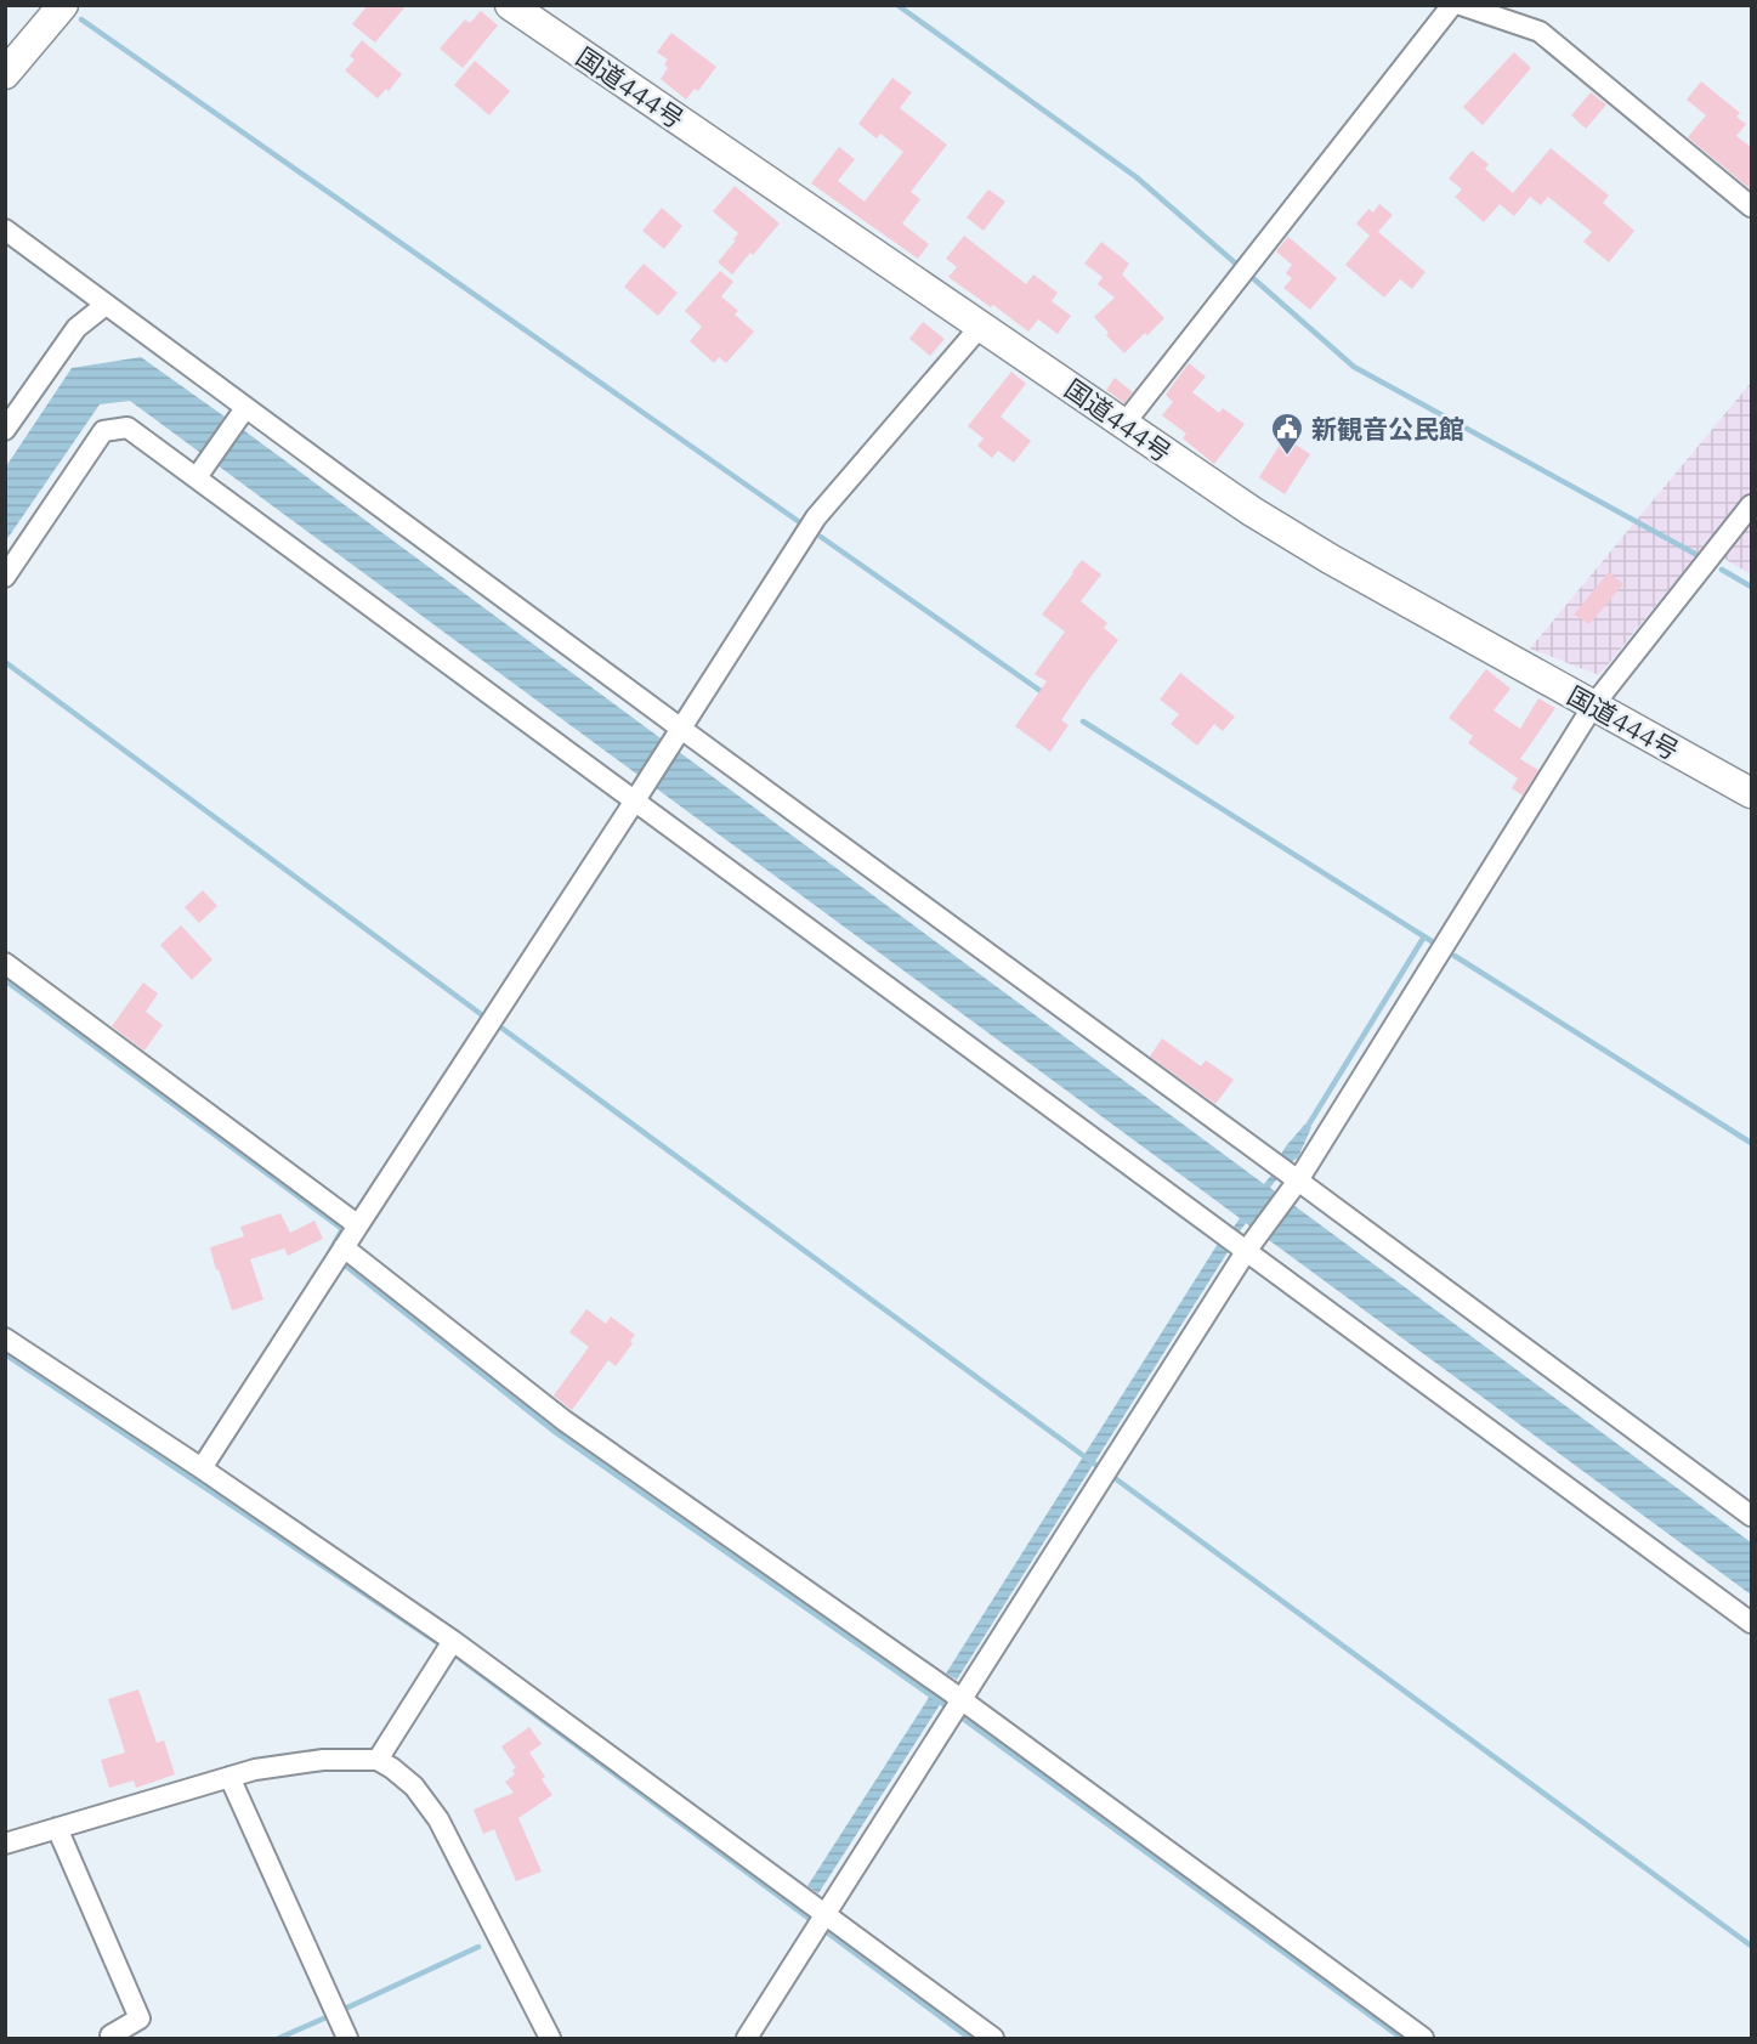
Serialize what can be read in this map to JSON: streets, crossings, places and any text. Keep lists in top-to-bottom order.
{
  "streets": {
    "highway": ["国道444号"]
  },
  "places": {
    "public building": ["新観音公民館"]
  }
}
